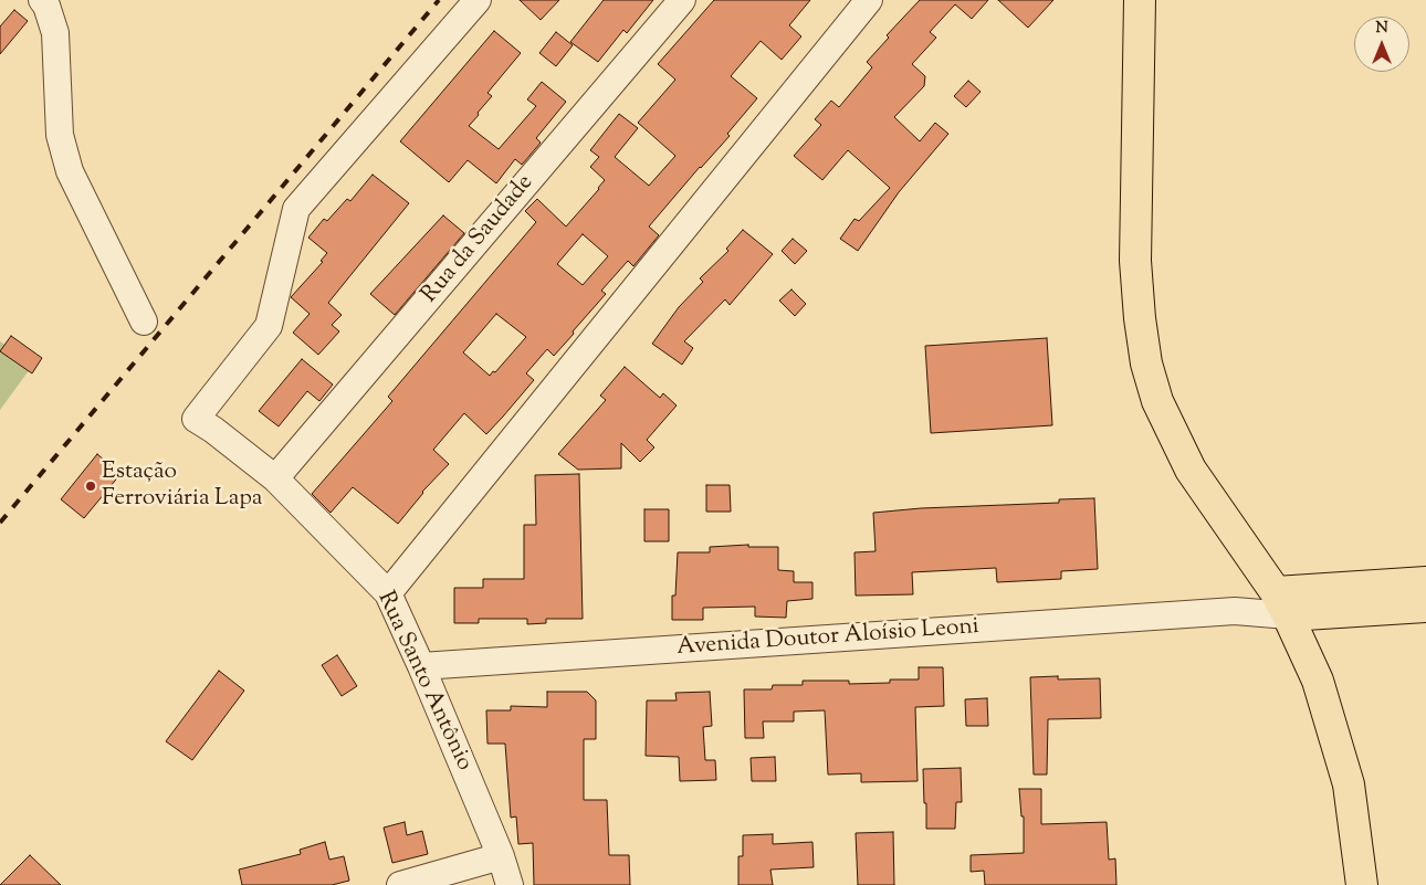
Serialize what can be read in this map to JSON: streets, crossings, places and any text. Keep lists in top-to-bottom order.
{
  "streets": {
    "main road": ["Avenida Doutor Aloísio Leoni"],
    "street": ["Rua da Saudade", "Rua Santo Antônio"]
  },
  "crossings": [
    ["Rua da Saudade", "Rua Santo Antônio"],
    ["Avenida Doutor Aloísio Leoni", "Rua Santo Antônio"]
  ],
  "places": ["Estação Ferroviária Lapa"],
  "north": "top"
}
